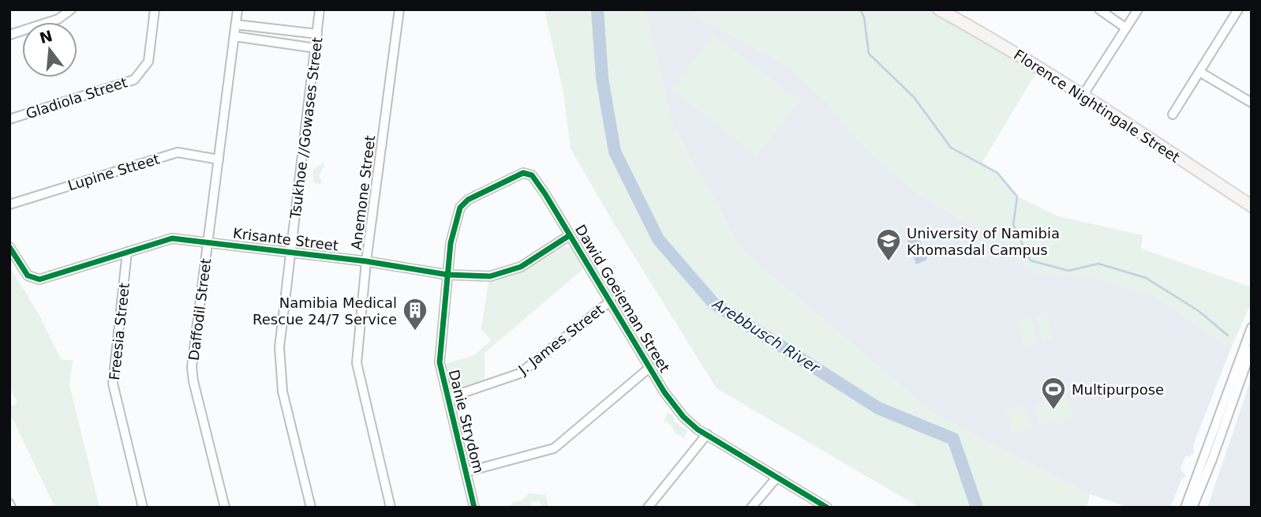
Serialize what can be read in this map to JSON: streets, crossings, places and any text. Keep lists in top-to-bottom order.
{
  "streets": {
    "main road": ["Florence Nightingale Street"],
    "street": [
      "Gladiola Street",
      "Tsukhoe //Gowases Street",
      "Lupine Stteet",
      "Anemone Street",
      "Krisante Street",
      "Dawid Goeieman Street",
      "Daffodil Street",
      "Freesia Street",
      "J. James Street",
      "Danie Strydom"
    ]
  },
  "crossings": [
    ["Tsukhoe //Gowases Street", "Krisante Street"],
    ["Lupine Stteet", "Daffodil Street"],
    ["Anemone Street", "Krisante Street"],
    ["Krisante Street", "Dawid Goeieman Street"],
    ["Krisante Street", "Daffodil Street"],
    ["Krisante Street", "Freesia Street"],
    ["Krisante Street", "Danie Strydom"],
    ["Dawid Goeieman Street", "J. James Street"],
    ["Dawid Goeieman Street", "Danie Strydom"],
    ["J. James Street", "Danie Strydom"]
  ],
  "water": ["Arebbusch River"],
  "places": {
    "school or university": ["University of Namibia Khomasdal Campus"],
    "building": ["Namibia Medical Rescue 24/7 Service"],
    "sports": ["Multipurpose"]
  },
  "north": "top"
}
